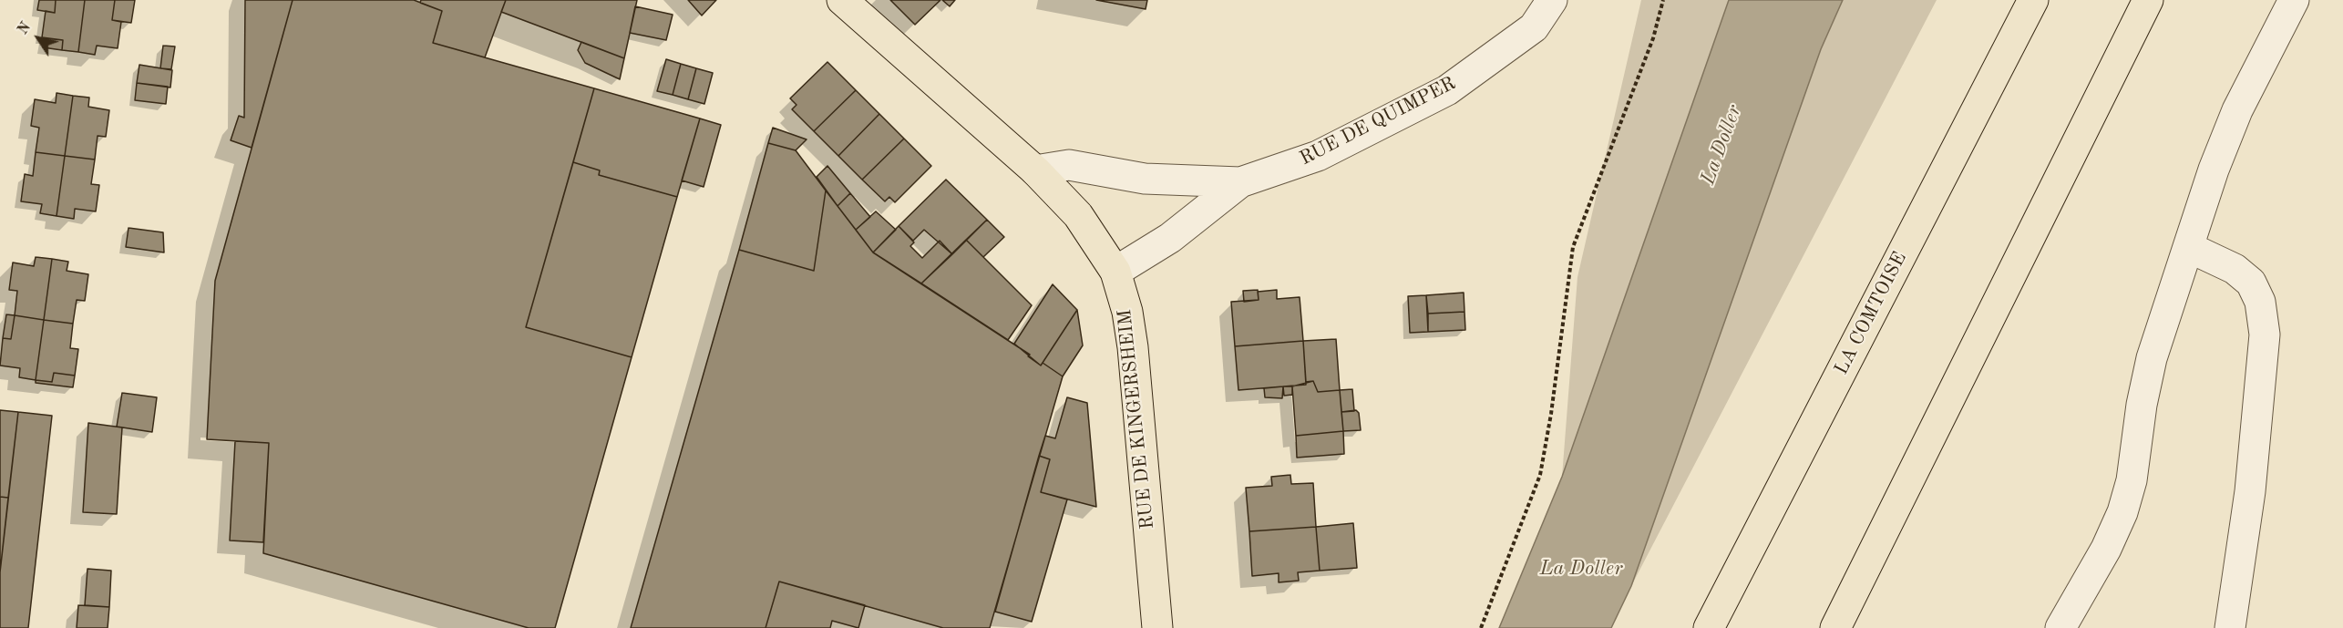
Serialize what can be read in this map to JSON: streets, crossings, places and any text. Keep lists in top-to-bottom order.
{
  "streets": {
    "main road": ["LA COMTOISE", "RUE DE KINGERSHEIM"],
    "street": ["RUE DE QUIMPER"]
  },
  "crossings": [
    ["RUE DE QUIMPER", "RUE DE KINGERSHEIM"]
  ],
  "water": ["La Doller"],
  "north": "top left"
}
